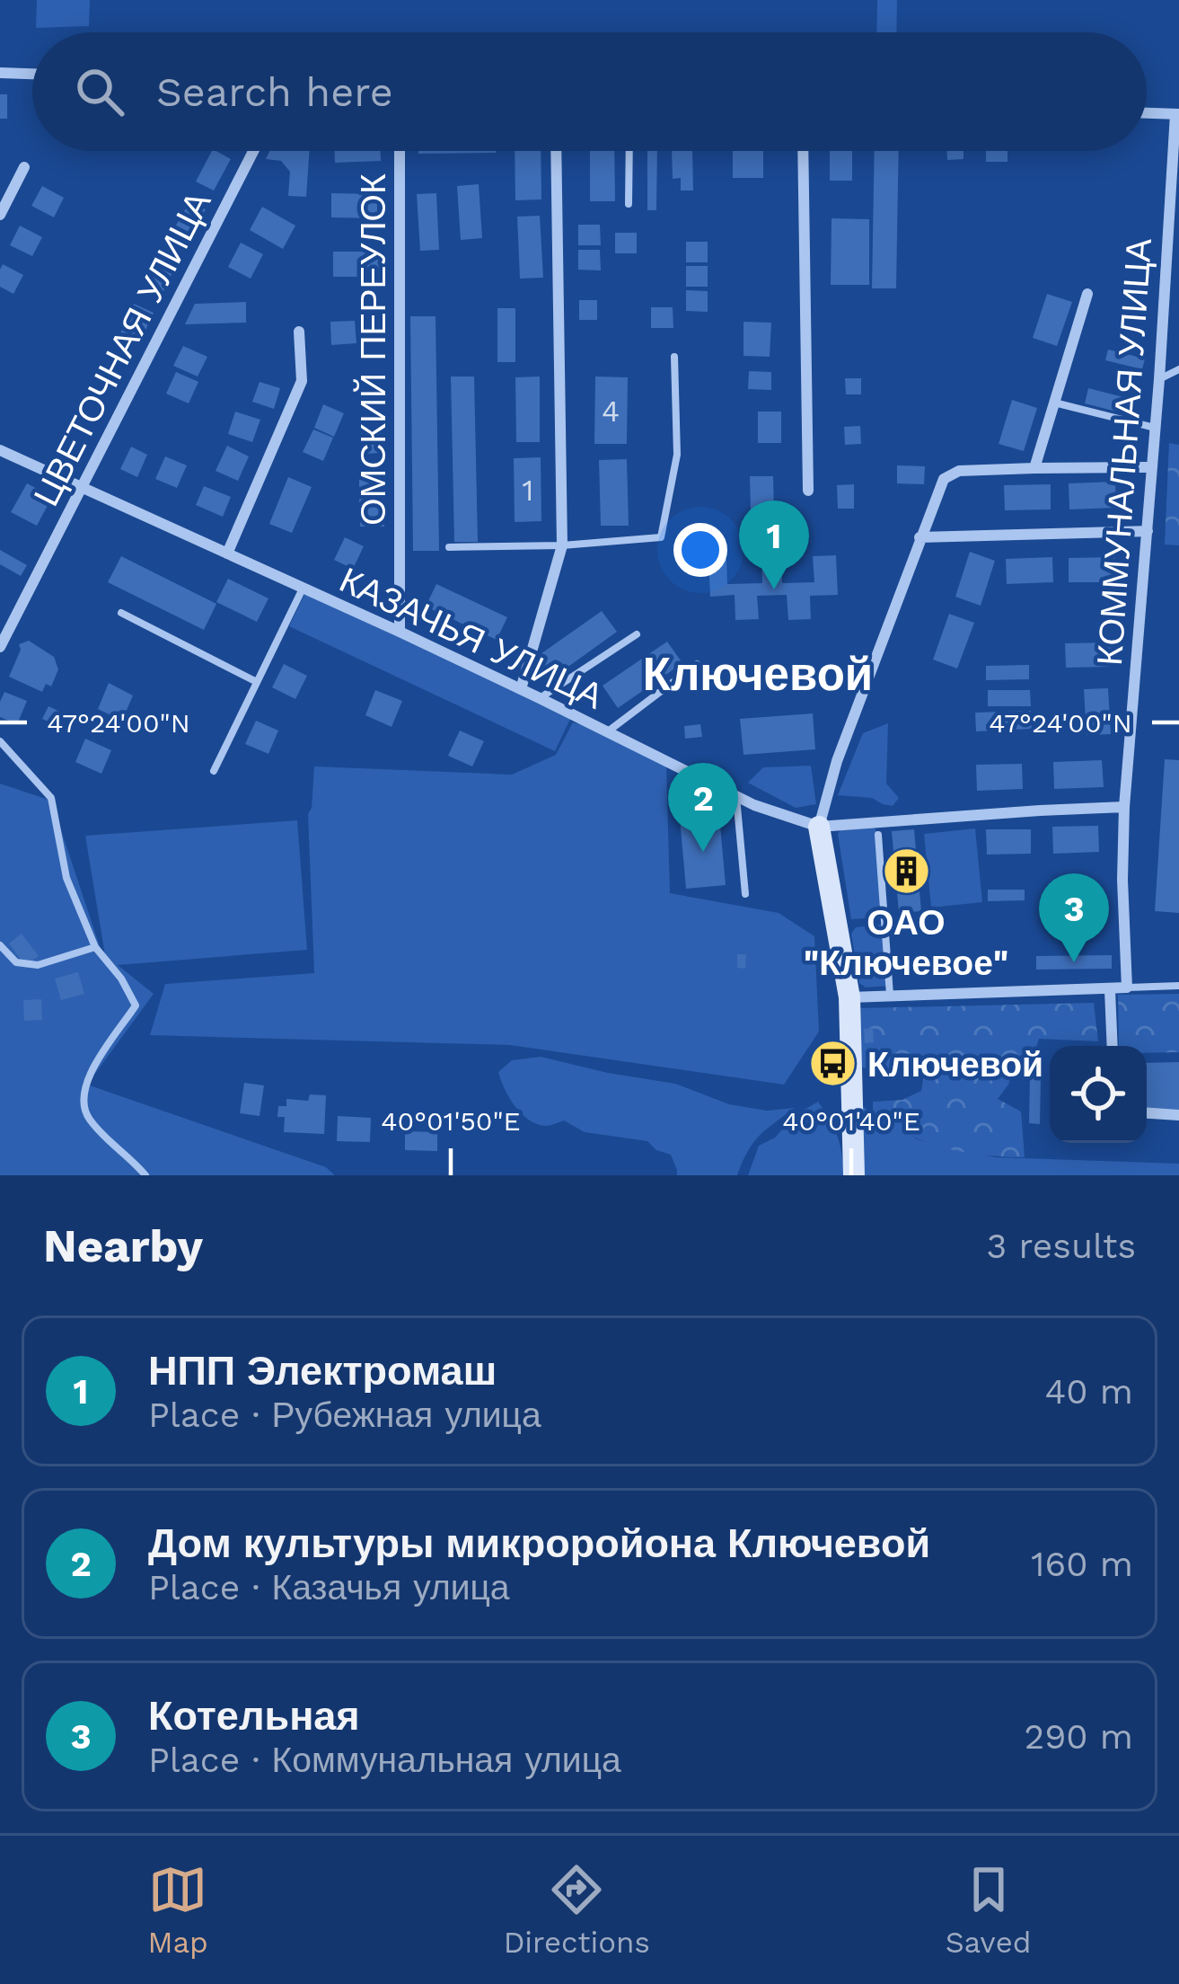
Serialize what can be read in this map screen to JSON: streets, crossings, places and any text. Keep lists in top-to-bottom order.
{
  "streets": {
    "street": [
      "ЦВЕТОЧНАЯ УЛИЦА",
      "ОМСКИЙ ПЕРЕУЛОК",
      "КОММУНАЛЬНАЯ УЛИЦА",
      "КАЗАЧЬЯ УЛИЦА"
    ]
  },
  "crossings": [
    ["ЦВЕТОЧНАЯ УЛИЦА", "КАЗАЧЬЯ УЛИЦА"],
    ["ОМСКИЙ ПЕРЕУЛОК", "КАЗАЧЬЯ УЛИЦА"],
    ["КОММУНАЛЬНАЯ УЛИЦА", "КАЗАЧЬЯ УЛИЦА"]
  ],
  "districts": ["Ключевой"],
  "places": {
    "building": ["ОАО \"Ключевое\""],
    "bus stop": ["Ключевой"]
  },
  "house_numbers": ["4", "1"],
  "page": {
    "search": "Search here",
    "pins": ["1", "2", "3"],
    "heading": ["Nearby", "3 results"],
    "list": [
      {
        "mark": "1",
        "name": "НПП Электромаш",
        "note": "Place · Рубежная улица",
        "value": "40 m"
      },
      {
        "mark": "2",
        "name": "Дом культуры микроройона Ключевой",
        "note": "Place · Казачья улица",
        "value": "160 m"
      },
      {
        "mark": "3",
        "name": "Котельная",
        "note": "Place · Коммунальная улица",
        "value": "290 m"
      }
    ],
    "nav": ["Map", "Directions", "Saved"]
  },
  "coordinates": ["47°24'00\"N", "40°01'50\"E", "40°01'40\"E"]
}
